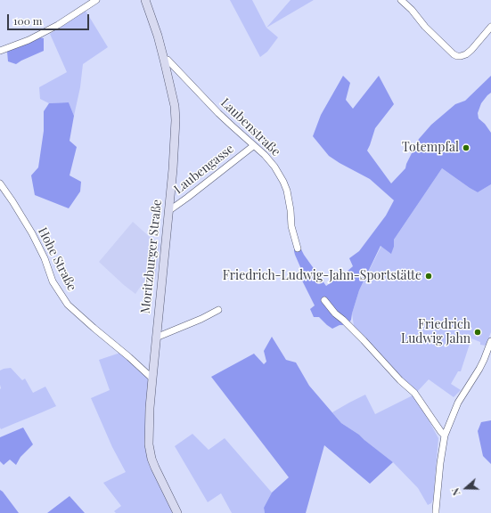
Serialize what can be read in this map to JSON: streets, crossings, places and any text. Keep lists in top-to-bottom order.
{
  "streets": {
    "main road": ["Moritzburger Straße"],
    "street": ["Laubenstraße", "Laubengasse", "Hohe Straße"]
  },
  "crossings": [
    ["Laubenstraße", "Laubengasse"],
    ["Laubenstraße", "Moritzburger Straße"],
    ["Laubengasse", "Moritzburger Straße"],
    ["Moritzburger Straße", "Hohe Straße"]
  ],
  "places": ["Totempfal", "Friedrich-Ludwig-Jahn-Sportstätte", "Friedrich Ludwig Jahn"],
  "scale_bar": "100 m",
  "north": "left"
}
